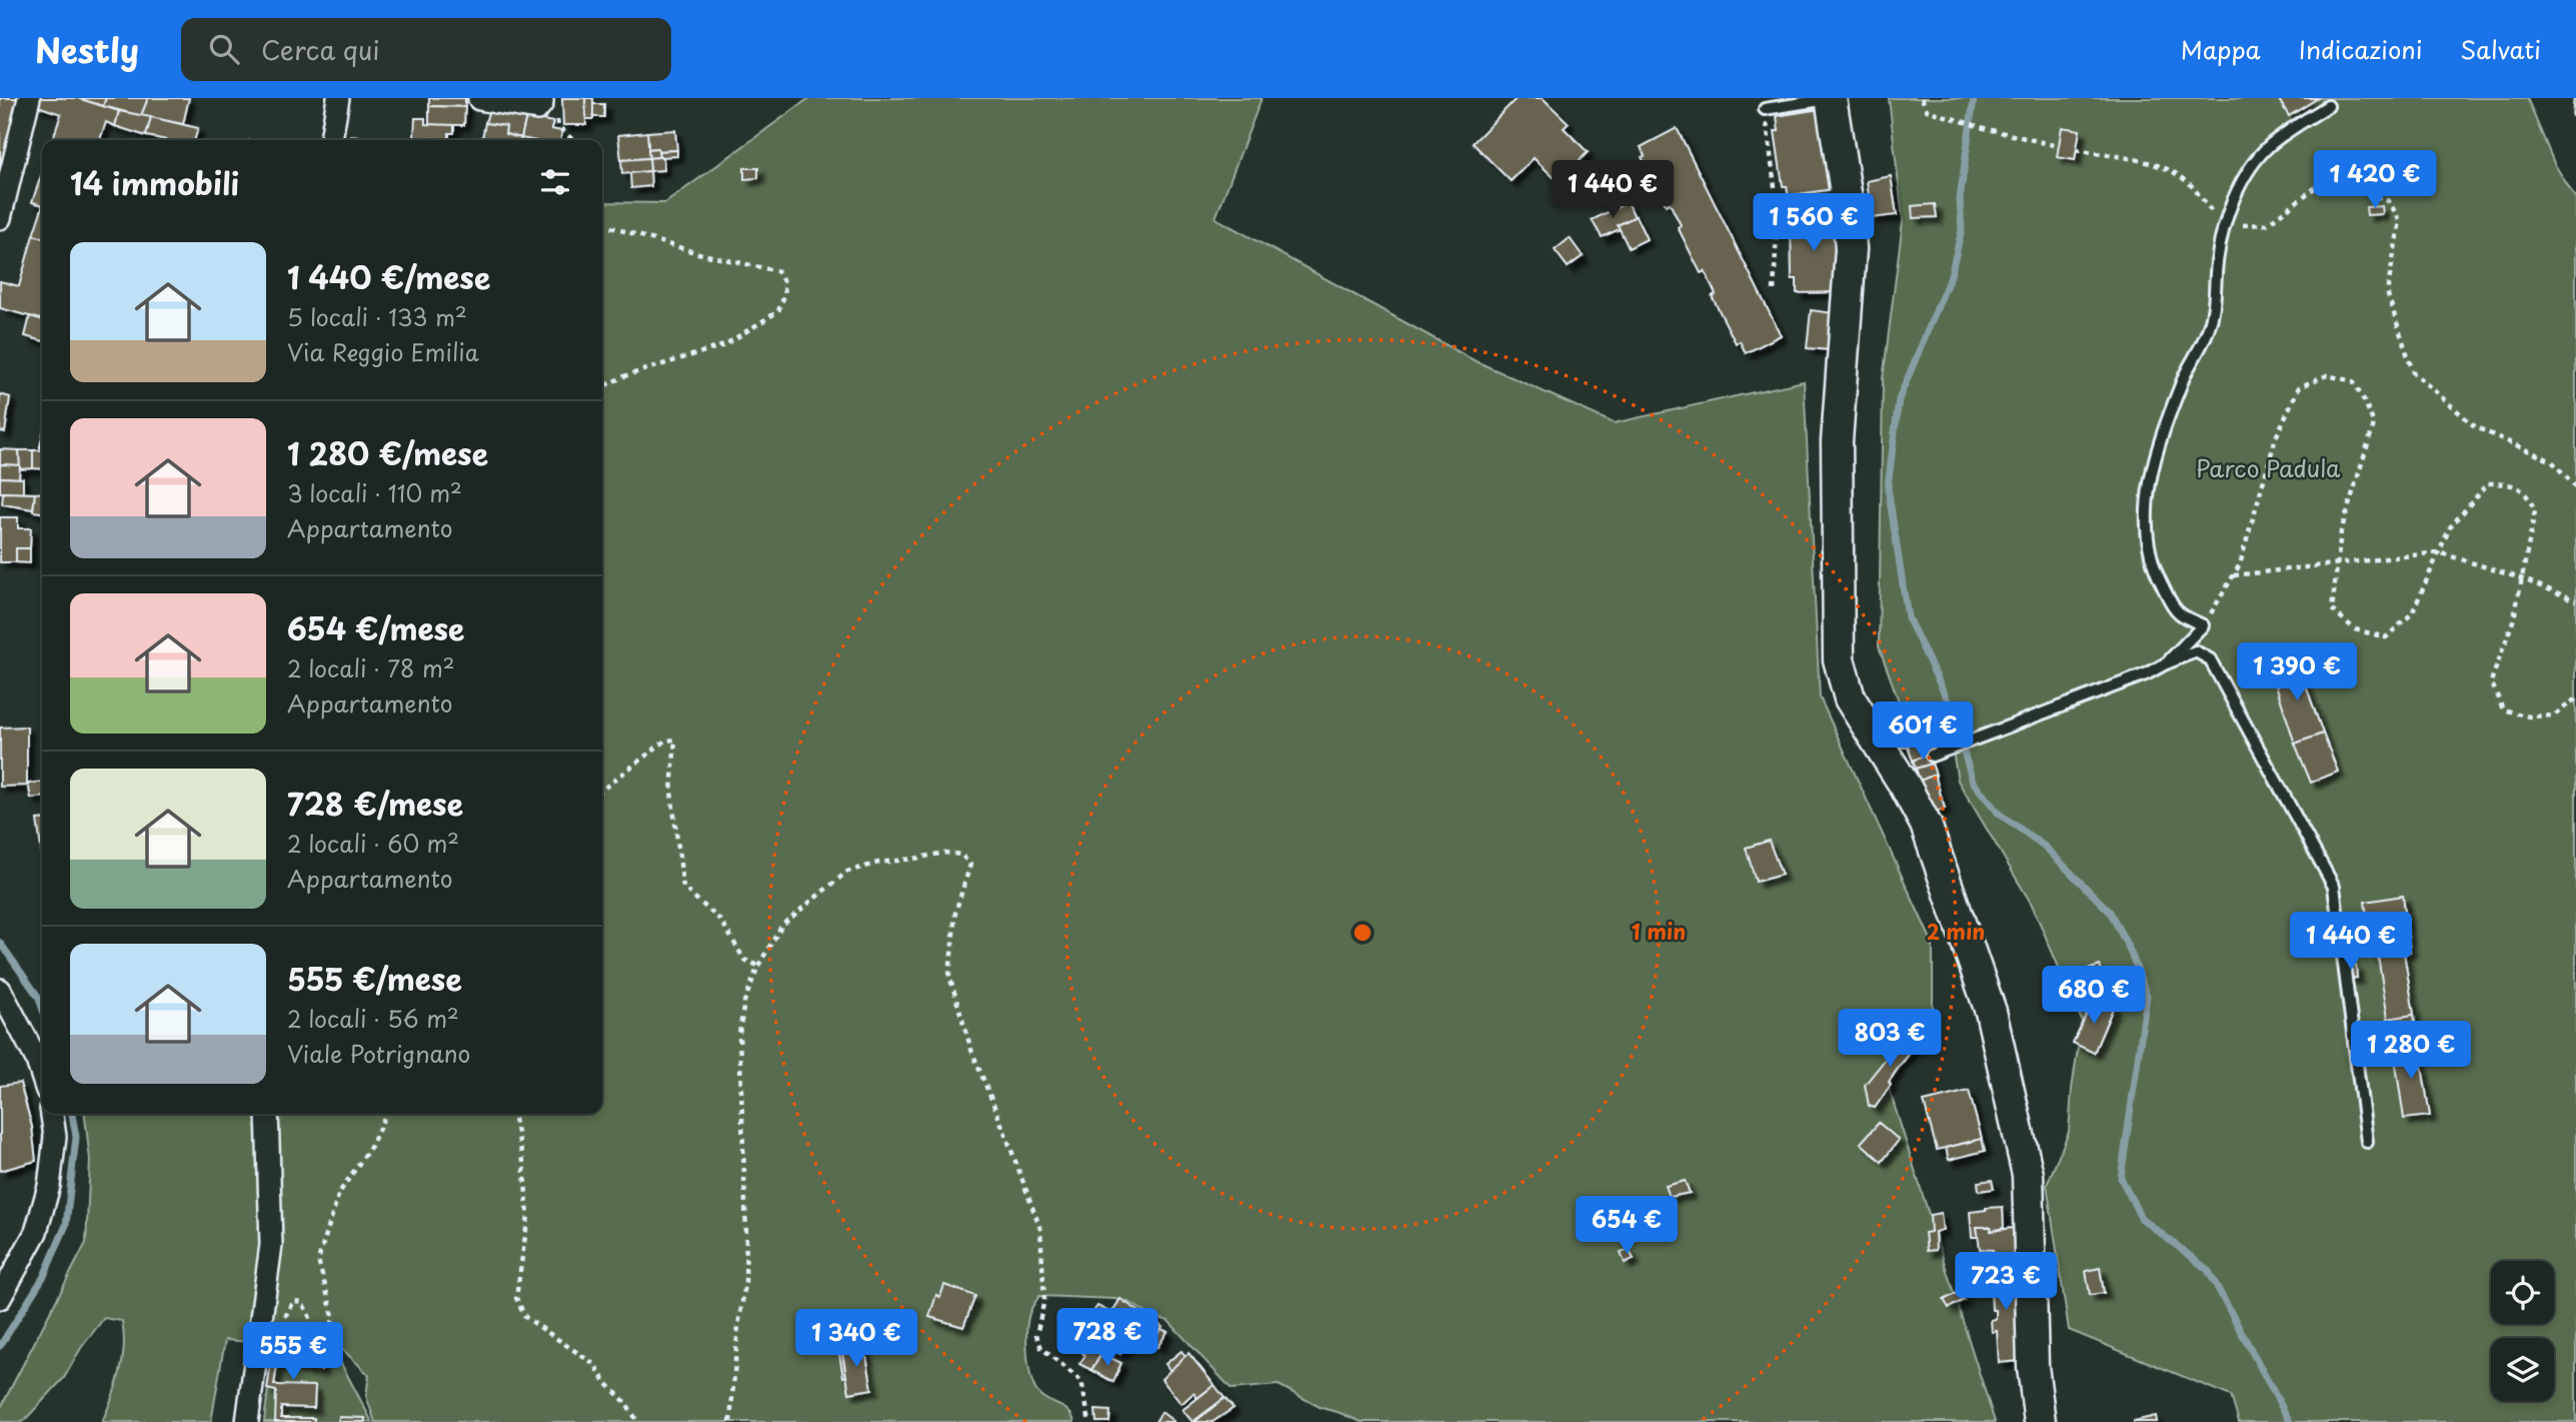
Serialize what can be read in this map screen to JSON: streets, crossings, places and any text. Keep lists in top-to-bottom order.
{
  "parks": ["Parco Padula"],
  "page": {
    "header": "Nestly",
    "search": "Cerca qui",
    "nav": ["Mappa", "Indicazioni", "Salvati"],
    "heading": "14 immobili",
    "price": [
      "1 420 €",
      "1 440 €",
      "1 560 €",
      "1 390 €",
      "601 €",
      "1 440 €",
      "680 €",
      "803 €",
      "1 280 €",
      "654 €",
      "723 €",
      "728 €",
      "1 340 €",
      "555 €"
    ],
    "list": [
      {
        "name": "1 440 €/mese",
        "note": "5 locali · 133 m² · Via Reggio Emilia"
      },
      {
        "name": "1 280 €/mese",
        "note": "3 locali · 110 m² · Appartamento"
      },
      {
        "name": "654 €/mese",
        "note": "2 locali · 78 m² · Appartamento"
      },
      {
        "name": "728 €/mese",
        "note": "2 locali · 60 m² · Appartamento"
      },
      {
        "name": "555 €/mese",
        "note": "2 locali · 56 m² · Viale Potrignano"
      }
    ]
  },
  "rings": ["1 min", "2 min"]
}
